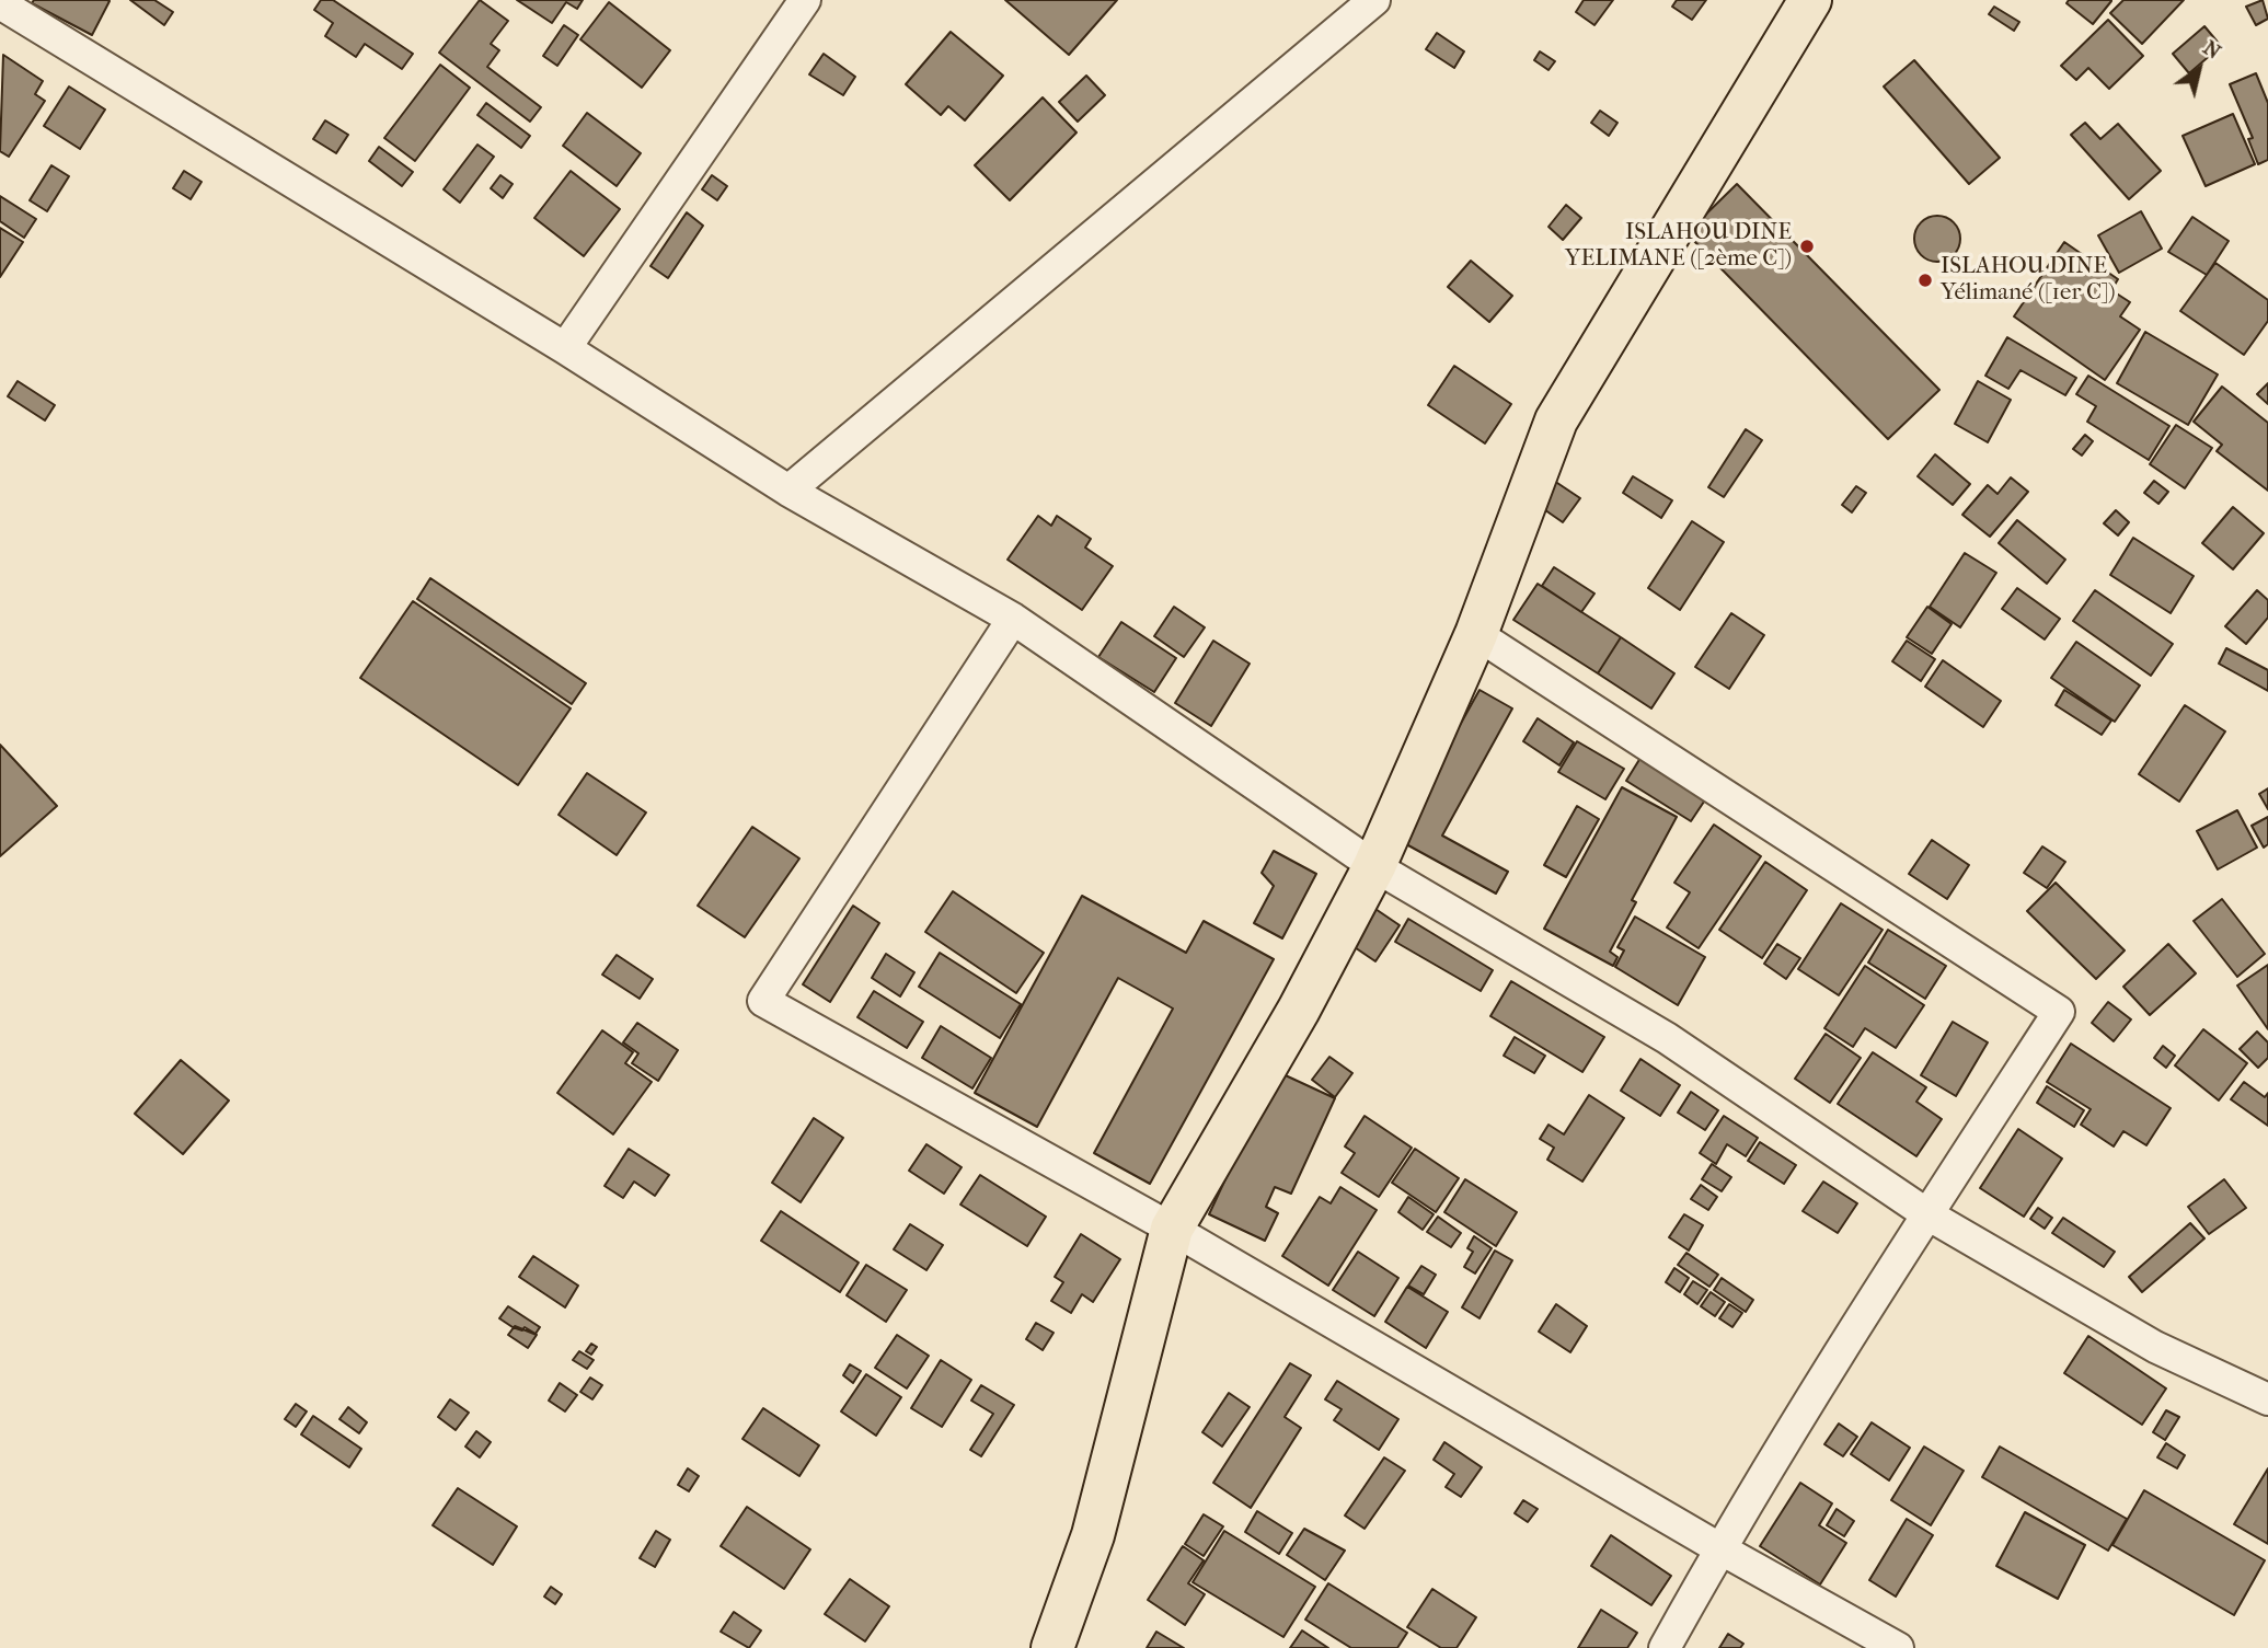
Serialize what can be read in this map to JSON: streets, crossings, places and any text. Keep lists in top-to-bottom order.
{
  "places": ["ISLAHOU DINE YELIMANE ([2ème C])", "ISLAHOU DINE Yélimané ([1er C])"],
  "north": "top right"
}
